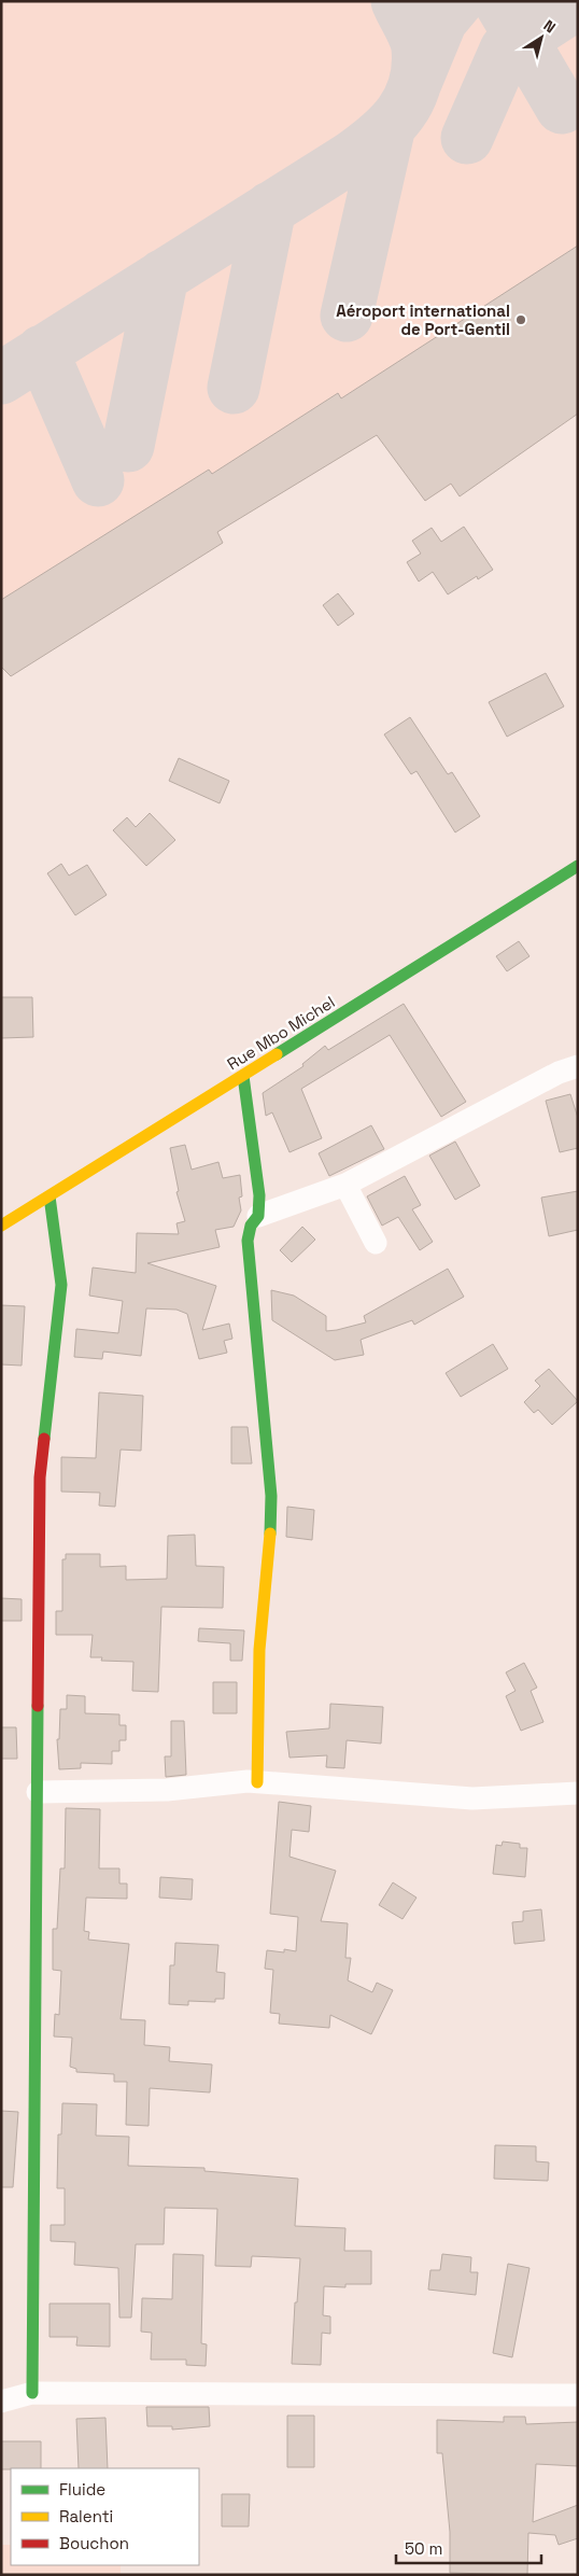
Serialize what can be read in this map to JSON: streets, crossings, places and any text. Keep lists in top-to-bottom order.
{
  "streets": {
    "street": ["Rue Mbo Michel"]
  },
  "places": ["Aéroport international de Port-Gentil"],
  "legend": ["Fluide", "Ralenti", "Bouchon"],
  "scale_bar": "50 m",
  "north": "top right"
}
